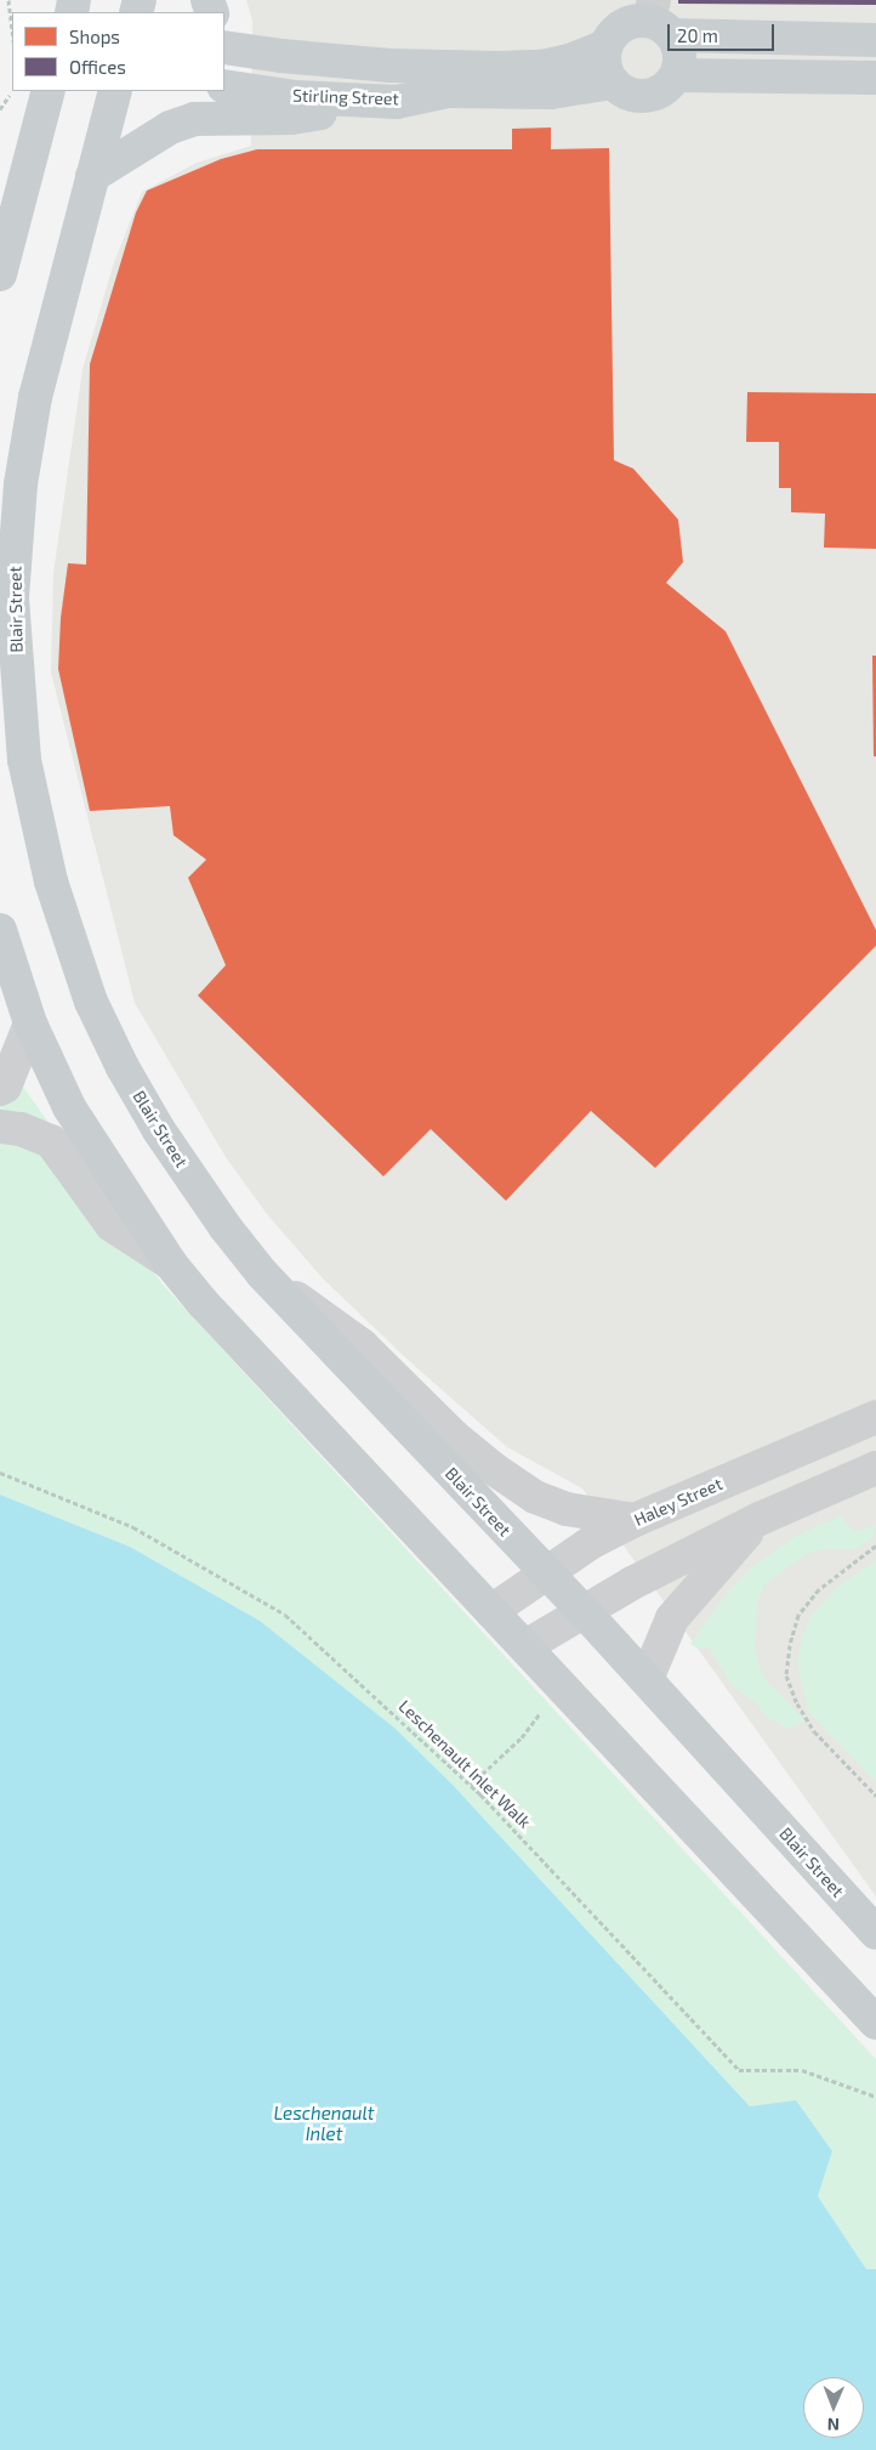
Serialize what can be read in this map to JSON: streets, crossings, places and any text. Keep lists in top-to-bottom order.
{
  "streets": {
    "main road": ["Stirling Street", "Blair Street"],
    "street": ["Haley Street"],
    "path": ["Leschenault Inlet Walk"]
  },
  "crossings": [
    ["Blair Street", "Haley Street"]
  ],
  "water": ["Leschenault Inlet"],
  "legend": ["Shops", "Offices"],
  "scale_bar": "20 m",
  "north": "bottom"
}
